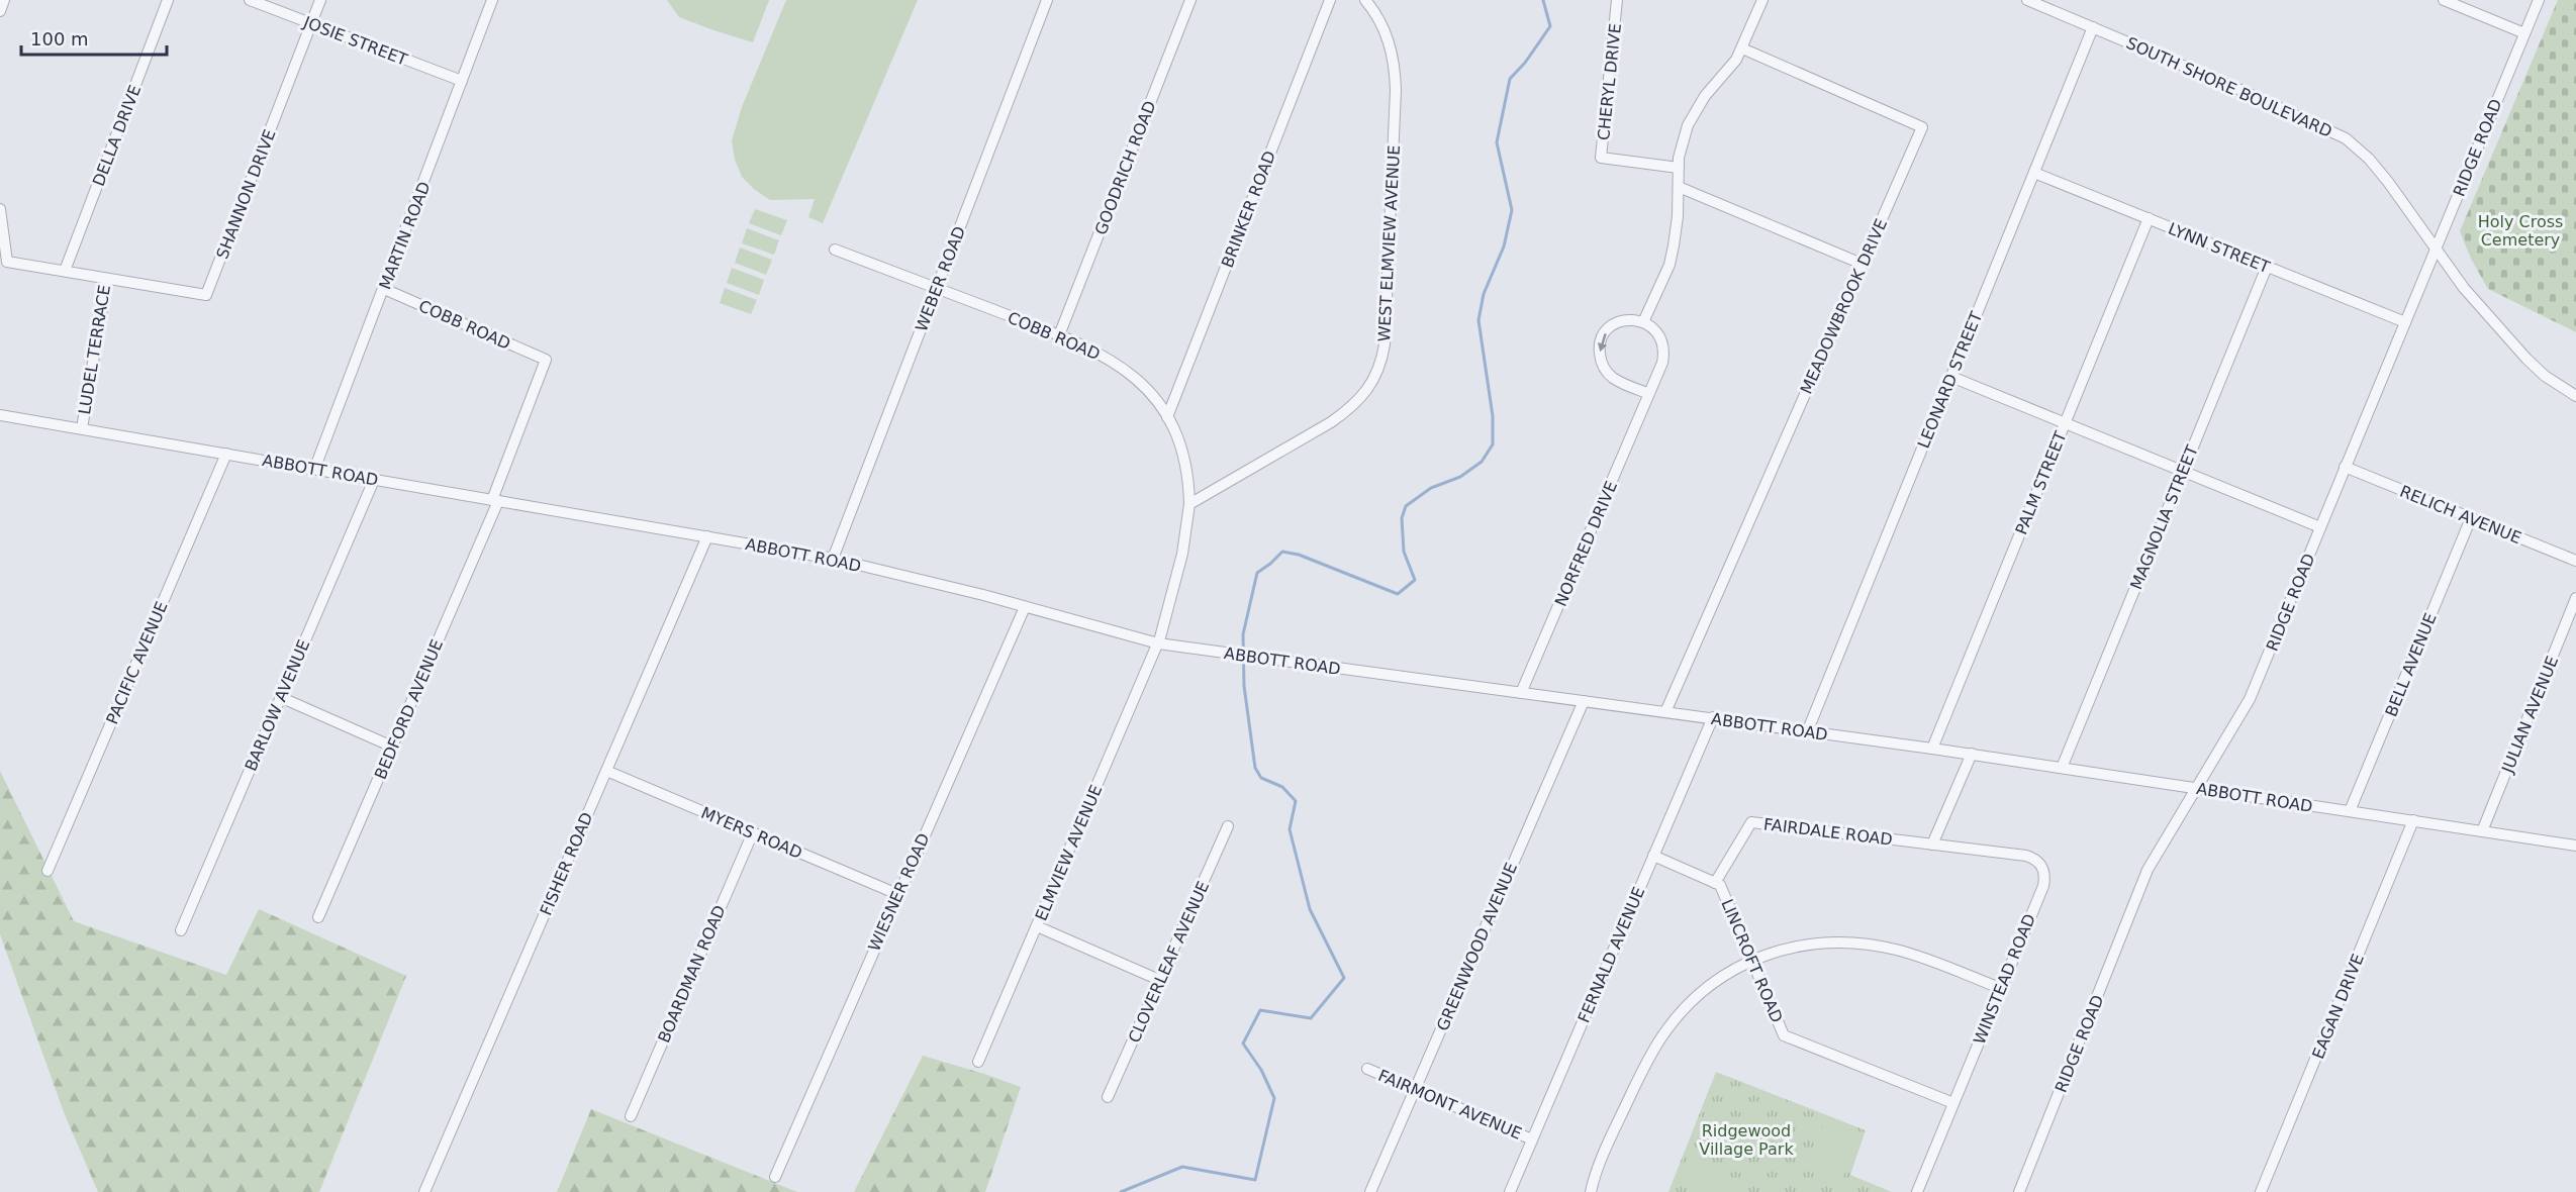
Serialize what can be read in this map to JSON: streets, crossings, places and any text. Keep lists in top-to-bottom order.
{
  "streets": {
    "street": [
      "JOSIE STREET",
      "CHERYL DRIVE",
      "SOUTH SHORE BOULEVARD",
      "DELLA DRIVE",
      "RIDGE ROAD",
      "GOODRICH ROAD",
      "SHANNON DRIVE",
      "BRINKER ROAD",
      "MARTIN ROAD",
      "WEST ELMVIEW AVENUE",
      "LYNN STREET",
      "WEBER ROAD",
      "MEADOWBROOK DRIVE",
      "COBB ROAD",
      "LUDEL TERRACE",
      "LEONARD STREET",
      "ABBOTT ROAD",
      "PALM STREET",
      "RELICH AVENUE",
      "MAGNOLIA STREET",
      "NORFRED DRIVE",
      "PACIFIC AVENUE",
      "BELL AVENUE",
      "BARLOW AVENUE",
      "BEDFORD AVENUE",
      "JULIAN AVENUE",
      "FAIRDALE ROAD",
      "MYERS ROAD",
      "ELMVIEW AVENUE",
      "FISHER ROAD",
      "WIESNER ROAD",
      "GREENWOOD AVENUE",
      "FERNALD AVENUE",
      "LINCROFT ROAD",
      "CLOVERLEAF AVENUE",
      "BOARDMAN ROAD",
      "WINSTEAD ROAD",
      "EAGAN DRIVE",
      "FAIRMONT AVENUE"
    ]
  },
  "crossings": [
    ["JOSIE STREET", "SHANNON DRIVE"],
    ["JOSIE STREET", "MARTIN ROAD"],
    ["SOUTH SHORE BOULEVARD", "RIDGE ROAD"],
    ["SOUTH SHORE BOULEVARD", "LEONARD STREET"],
    ["DELLA DRIVE", "LUDEL TERRACE"],
    ["RIDGE ROAD", "LYNN STREET"],
    ["RIDGE ROAD", "ABBOTT ROAD"],
    ["RIDGE ROAD", "RELICH AVENUE"],
    ["GOODRICH ROAD", "COBB ROAD"],
    ["SHANNON DRIVE", "LUDEL TERRACE"],
    ["BRINKER ROAD", "COBB ROAD"],
    ["MARTIN ROAD", "COBB ROAD"],
    ["MARTIN ROAD", "ABBOTT ROAD"],
    ["WEST ELMVIEW AVENUE", "COBB ROAD"],
    ["LYNN STREET", "LEONARD STREET"],
    ["LYNN STREET", "PALM STREET"],
    ["LYNN STREET", "MAGNOLIA STREET"],
    ["WEBER ROAD", "COBB ROAD"],
    ["WEBER ROAD", "ABBOTT ROAD"],
    ["MEADOWBROOK DRIVE", "ABBOTT ROAD"],
    ["COBB ROAD", "BEDFORD AVENUE"],
    ["LUDEL TERRACE", "ABBOTT ROAD"],
    ["LEONARD STREET", "ABBOTT ROAD"],
    ["ABBOTT ROAD", "PALM STREET"],
    ["ABBOTT ROAD", "MAGNOLIA STREET"],
    ["ABBOTT ROAD", "NORFRED DRIVE"],
    ["ABBOTT ROAD", "PACIFIC AVENUE"],
    ["ABBOTT ROAD", "BELL AVENUE"],
    ["ABBOTT ROAD", "BARLOW AVENUE"],
    ["ABBOTT ROAD", "BEDFORD AVENUE"],
    ["ABBOTT ROAD", "JULIAN AVENUE"],
    ["ABBOTT ROAD", "ELMVIEW AVENUE"],
    ["ABBOTT ROAD", "FISHER ROAD"],
    ["ABBOTT ROAD", "WIESNER ROAD"],
    ["ABBOTT ROAD", "GREENWOOD AVENUE"],
    ["ABBOTT ROAD", "FERNALD AVENUE"],
    ["ABBOTT ROAD", "EAGAN DRIVE"],
    ["RELICH AVENUE", "BELL AVENUE"],
    ["FAIRDALE ROAD", "LINCROFT ROAD"],
    ["FAIRDALE ROAD", "WINSTEAD ROAD"],
    ["MYERS ROAD", "FISHER ROAD"],
    ["MYERS ROAD", "WIESNER ROAD"],
    ["MYERS ROAD", "BOARDMAN ROAD"],
    ["GREENWOOD AVENUE", "FAIRMONT AVENUE"],
    ["FERNALD AVENUE", "LINCROFT ROAD"],
    ["FERNALD AVENUE", "FAIRMONT AVENUE"],
    ["LINCROFT ROAD", "WINSTEAD ROAD"]
  ],
  "parks": ["Holy Cross Cemetery", "Ridgewood Village Park"],
  "scale_bar": "100 m"
}
